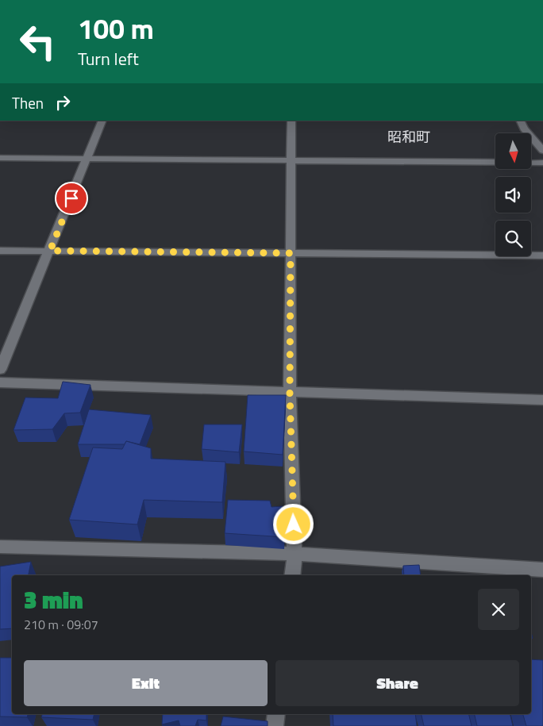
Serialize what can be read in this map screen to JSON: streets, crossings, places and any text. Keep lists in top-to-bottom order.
{
  "districts": ["昭和町"],
  "north": "bottom",
  "page": {
    "turn": ["100 m", "Turn left"],
    "then": "Then",
    "heading": ["3 min", "210 m · 09:07"],
    "buttons": ["Exit", "Share"]
  }
}
